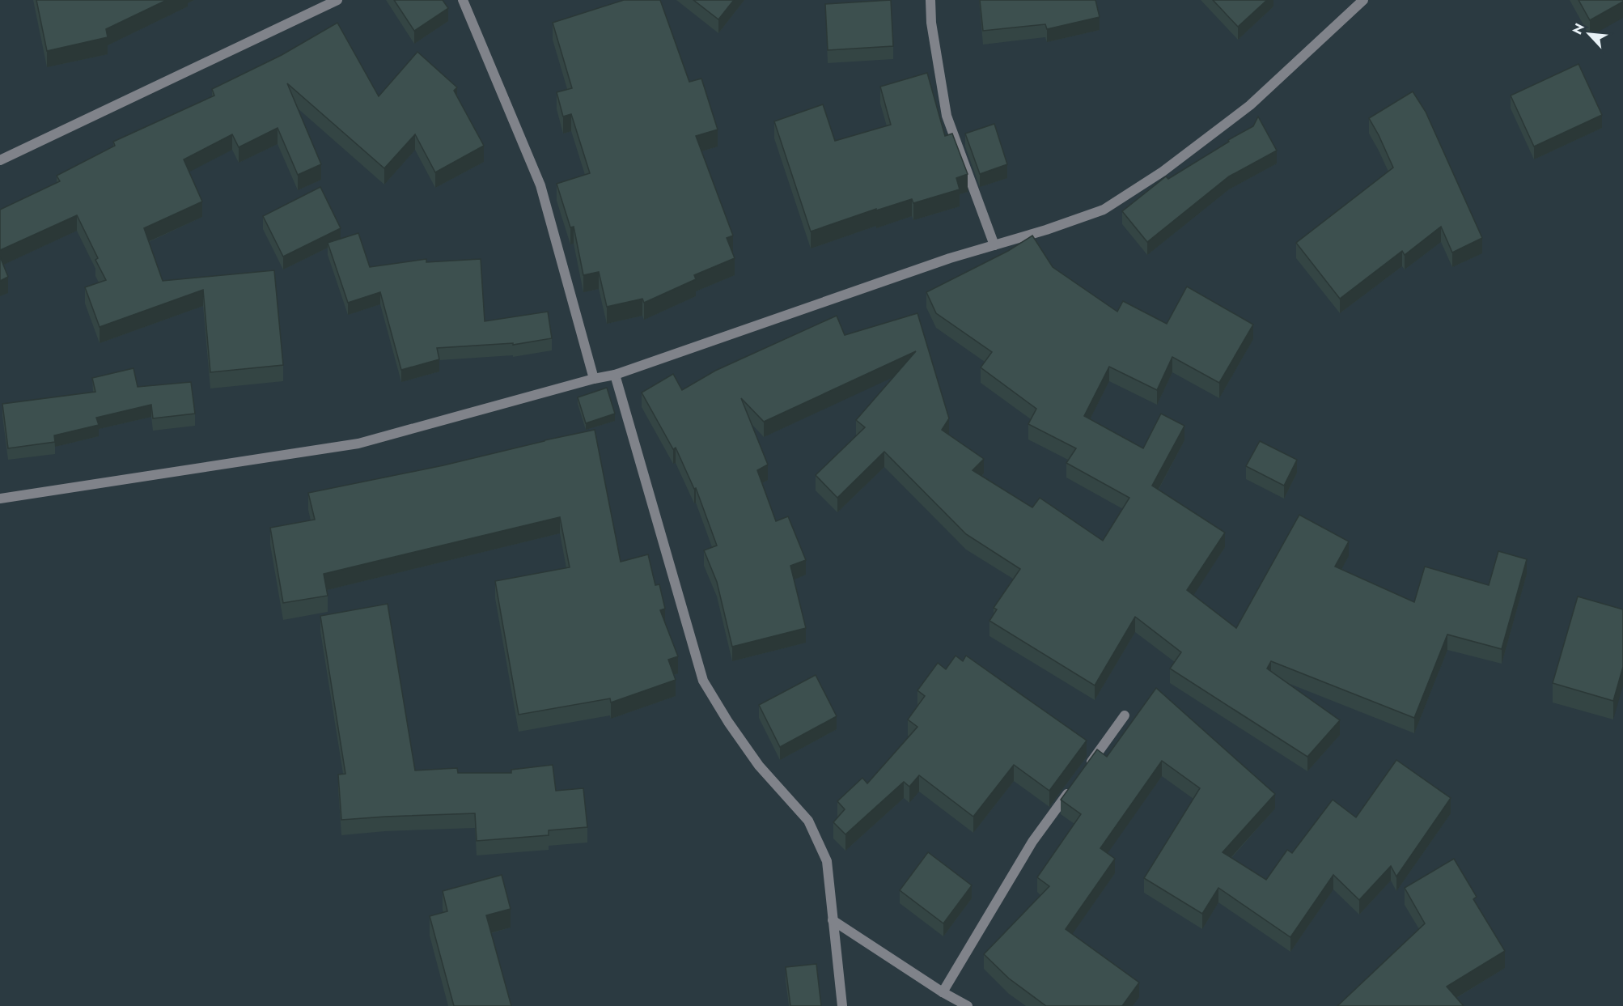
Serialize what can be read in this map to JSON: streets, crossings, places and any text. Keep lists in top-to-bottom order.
{
  "north": "top left"
}
